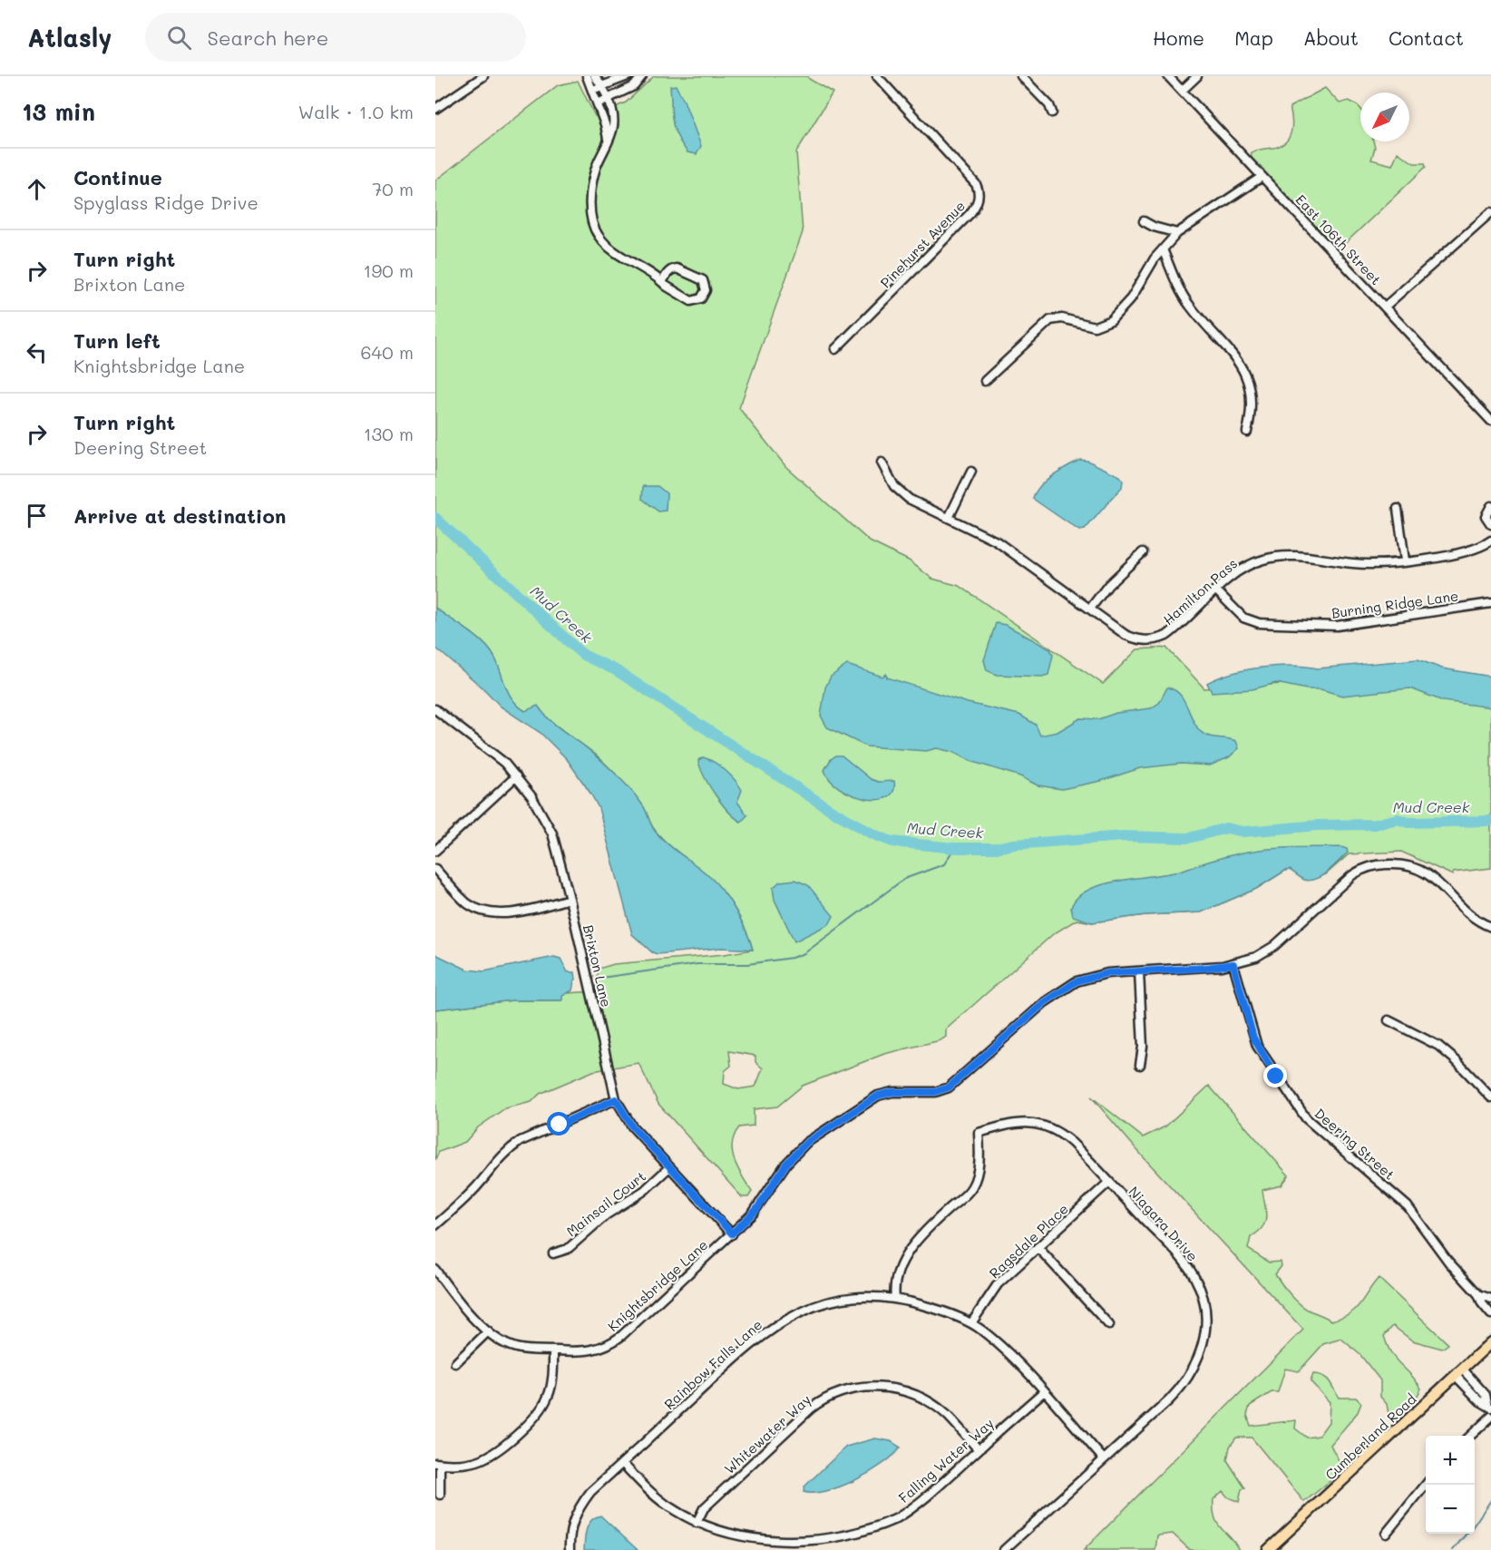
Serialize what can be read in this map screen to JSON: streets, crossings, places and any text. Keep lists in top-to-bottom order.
{
  "streets": {
    "main road": ["Cumberland Road"],
    "street": [
      "East 106th Street",
      "Pinehurst Avenue",
      "Hamilton Pass",
      "Burning Ridge Lane",
      "Brixton Lane",
      "Deering Street",
      "Mainsail Court",
      "Niagara Drive",
      "Ragsdale Place",
      "Knightsbridge Lane",
      "Rainbow Falls Lane",
      "Whitewater Way",
      "Falling Water Way"
    ]
  },
  "crossings": [
    ["Hamilton Pass", "Burning Ridge Lane"],
    ["Brixton Lane", "Mainsail Court"],
    ["Brixton Lane", "Knightsbridge Lane"],
    ["Deering Street", "Knightsbridge Lane"],
    ["Niagara Drive", "Ragsdale Place"],
    ["Niagara Drive", "Rainbow Falls Lane"],
    ["Ragsdale Place", "Rainbow Falls Lane"],
    ["Rainbow Falls Lane", "Falling Water Way"],
    ["Whitewater Way", "Falling Water Way"]
  ],
  "water": ["Mud Creek"],
  "north": "bottom left",
  "page": {
    "header": "Atlasly",
    "search": "Search here",
    "nav": [
      "Home",
      "Map",
      "About",
      "Contact"
    ],
    "heading": ["13 min", "Walk · 1.0 km"],
    "list": [
      ["Continue", "Spyglass Ridge Drive", "70 m"],
      ["Turn right", "Brixton Lane", "190 m"],
      ["Turn left", "Knightsbridge Lane", "640 m"],
      ["Turn right", "Deering Street", "130 m"],
      "Arrive at destination"
    ],
    "map_buttons": ["+", "−"]
  }
}
